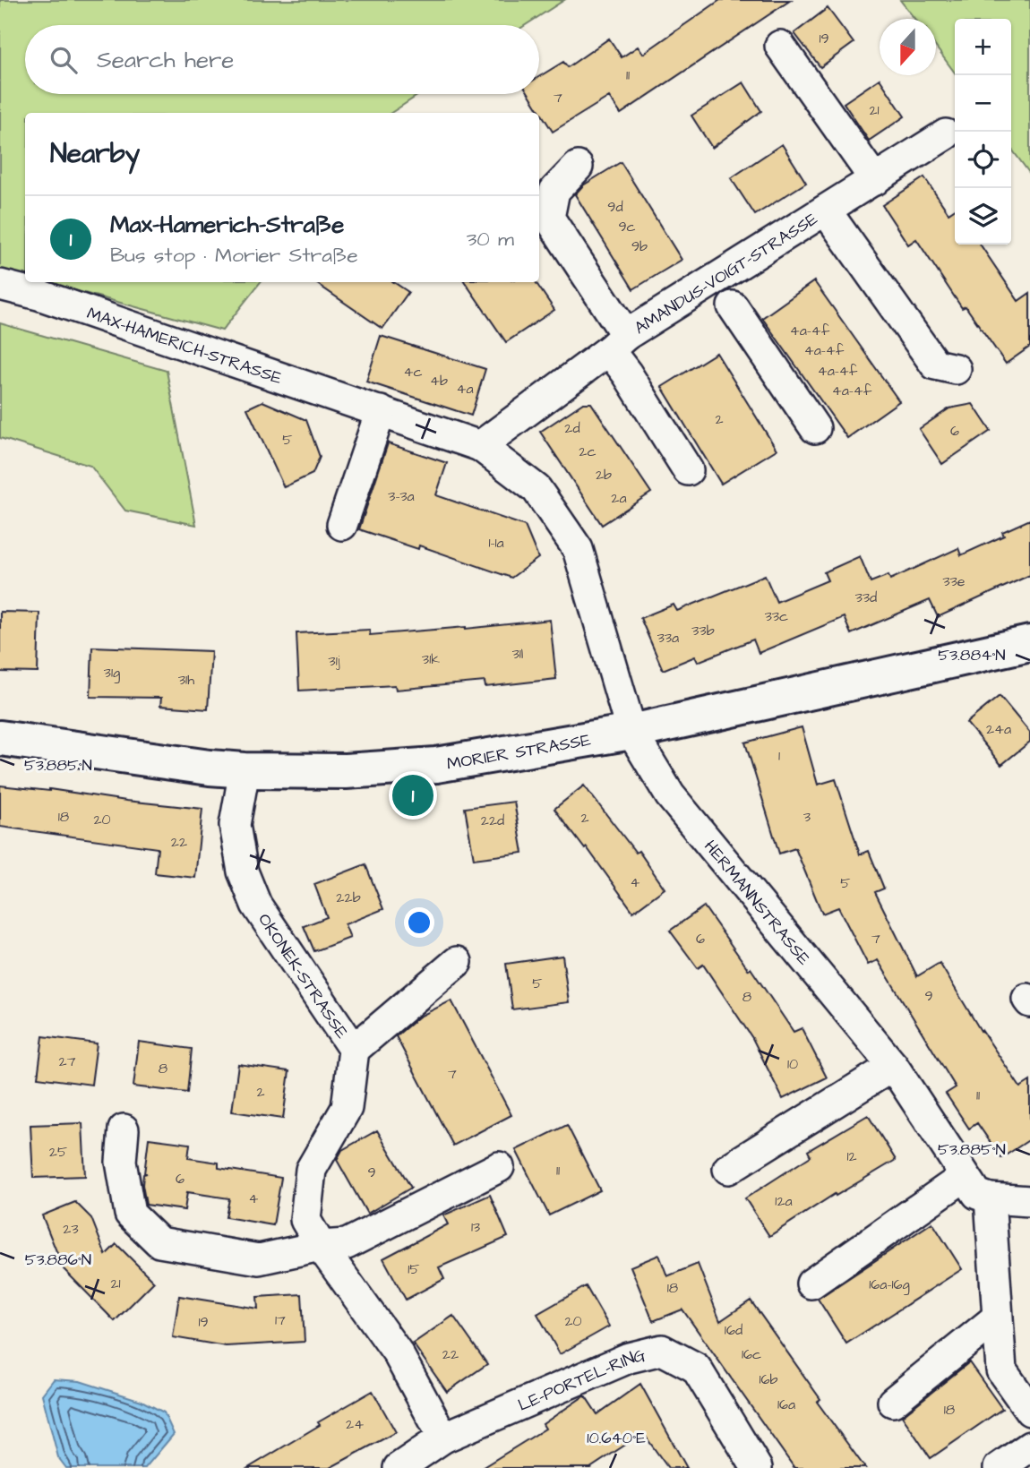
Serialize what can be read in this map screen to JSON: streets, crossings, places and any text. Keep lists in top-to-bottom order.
{
  "streets": {
    "main road": ["MORIER STRASSE"],
    "street": [
      "AMANDUS-VOIGT-STRASSE",
      "MAX-HAMERICH-STRASSE",
      "HERMANNSTRASSE",
      "OKONEK-STRASSE",
      "LE-PORTEL-RING"
    ]
  },
  "crossings": [
    ["AMANDUS-VOIGT-STRASSE", "MAX-HAMERICH-STRASSE"],
    ["MAX-HAMERICH-STRASSE", "MORIER STRASSE"],
    ["MAX-HAMERICH-STRASSE", "HERMANNSTRASSE"],
    ["MORIER STRASSE", "HERMANNSTRASSE"],
    ["MORIER STRASSE", "OKONEK-STRASSE"],
    ["OKONEK-STRASSE", "LE-PORTEL-RING"]
  ],
  "house_numbers": [
    "19",
    "11",
    "7",
    "21",
    "9d",
    "9c",
    "9b",
    "4a-4f",
    "4a-4f",
    "4a-4f",
    "4c",
    "4b",
    "4a",
    "4a-4f",
    "2",
    "2d",
    "6",
    "5",
    "2c",
    "2b",
    "3-3a",
    "2a",
    "1-1a",
    "33e",
    "33d",
    "33c",
    "33b",
    "33a",
    "31l",
    "31k",
    "31j",
    "31g",
    "31h",
    "24a",
    "1",
    "18",
    "3",
    "2",
    "20",
    "22d",
    "22",
    "4",
    "5",
    "22b",
    "6",
    "7",
    "5",
    "9",
    "8",
    "27",
    "10",
    "8",
    "7",
    "2",
    "11",
    "25",
    "12",
    "11",
    "9",
    "6",
    "4",
    "12a",
    "13",
    "23",
    "15",
    "21",
    "16a-16g",
    "18",
    "17",
    "20",
    "19",
    "16d",
    "22",
    "16c",
    "16b",
    "16a",
    "18",
    "24"
  ],
  "north": "bottom",
  "page": {
    "map_buttons": ["+", "−"],
    "search": "Search here",
    "heading": "Nearby",
    "list": [
      {
        "mark": "1",
        "name": "Max-Hamerich-Straße",
        "note": "Bus stop · Morier Straße",
        "value": "30 m"
      }
    ],
    "pins": "1"
  },
  "coordinates": [
    "53.884°N",
    "53.885°N",
    "53.886°N",
    "10.640°E"
  ]
}
